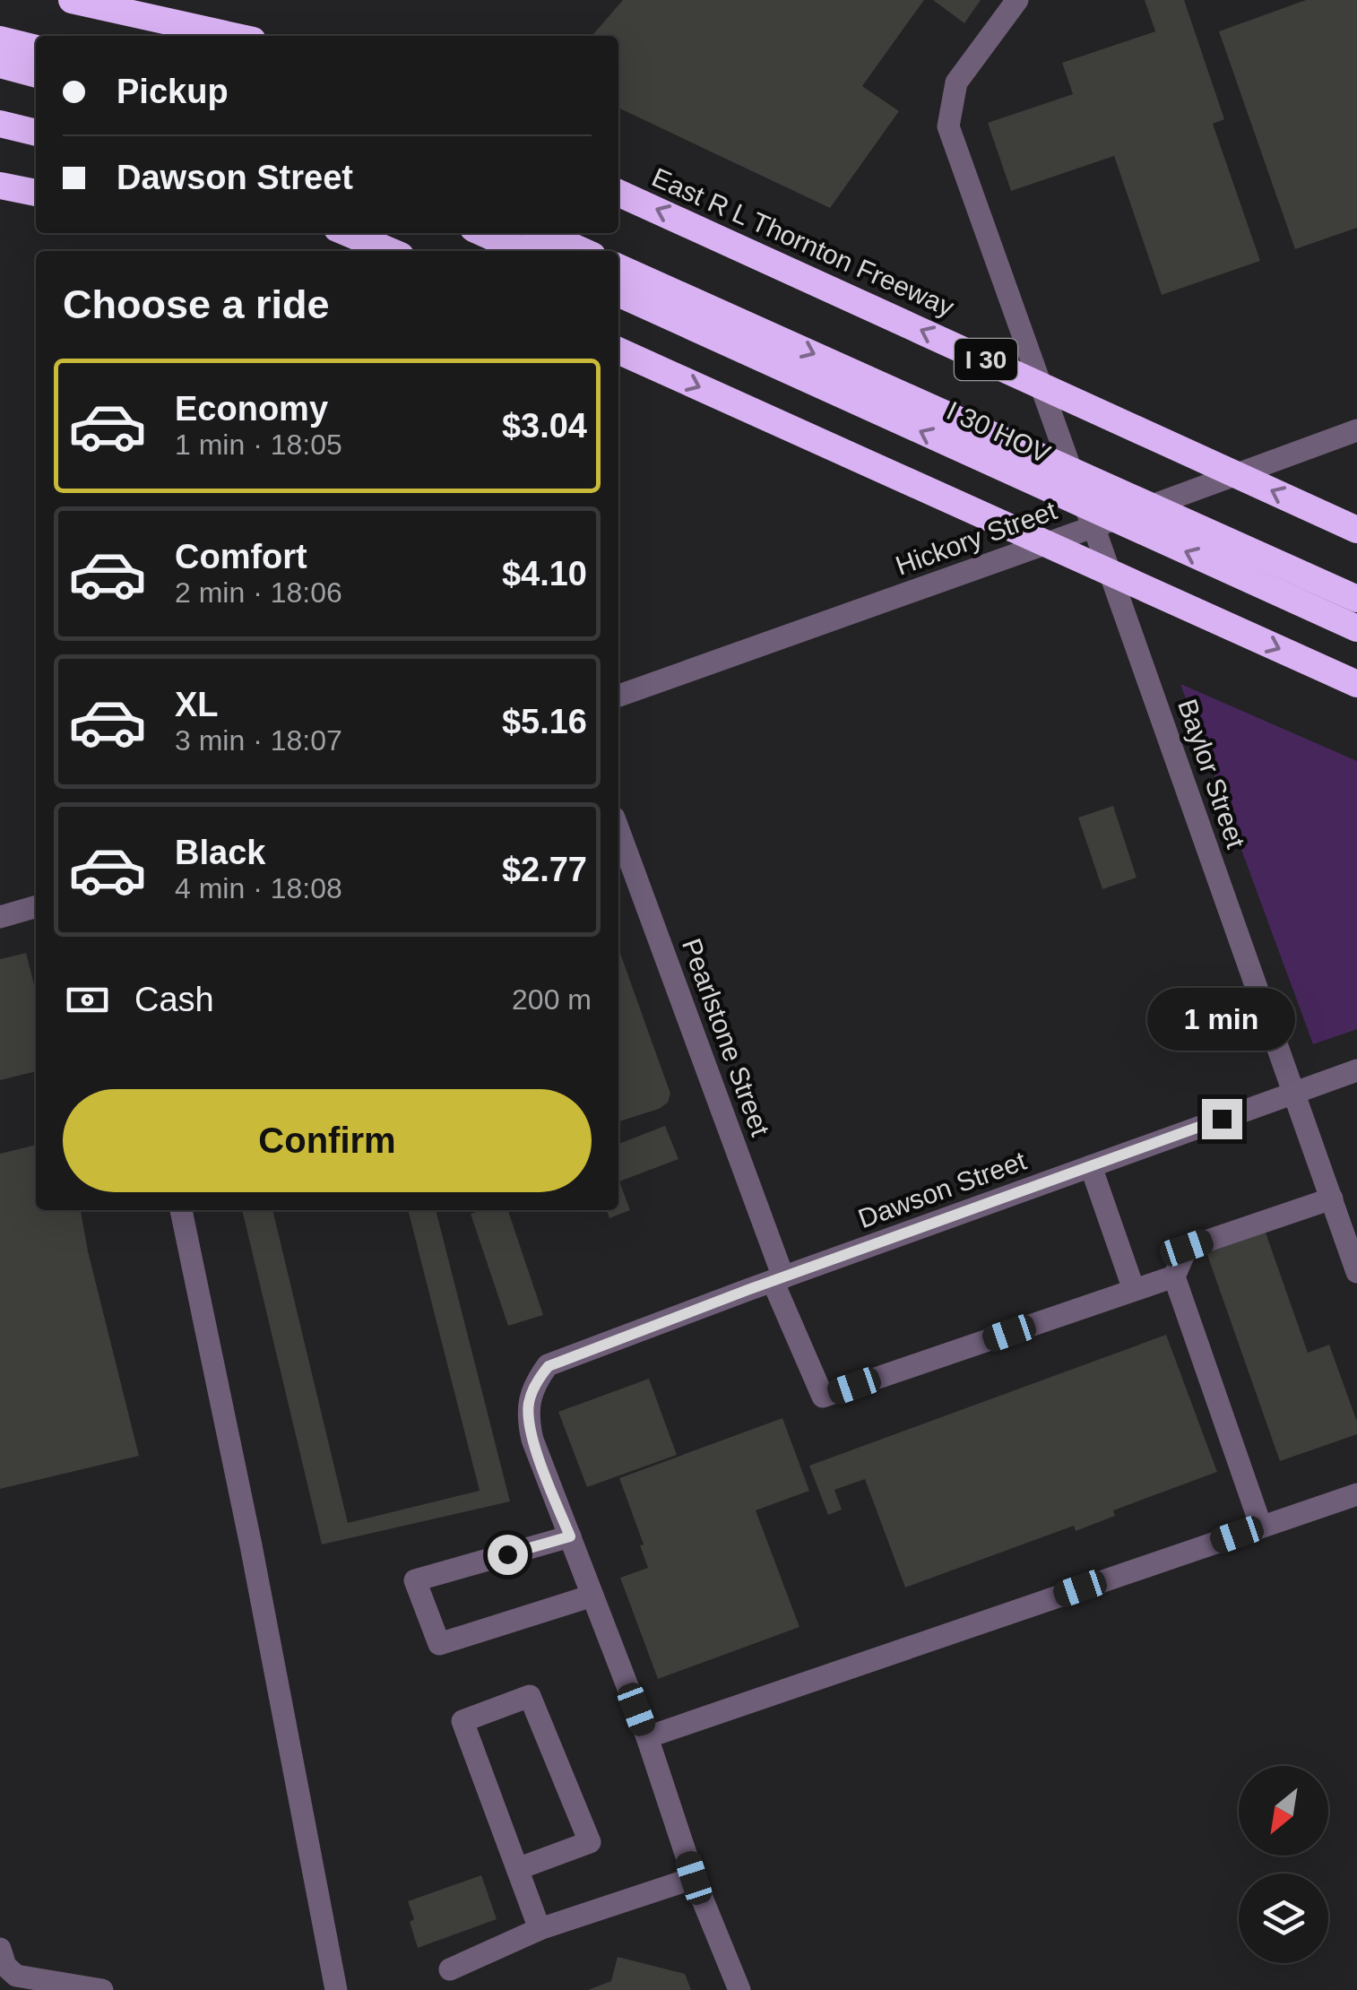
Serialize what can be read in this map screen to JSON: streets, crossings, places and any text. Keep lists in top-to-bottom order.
{
  "streets": {
    "highway": ["East R L Thornton Freeway", "I 30", "I 30 HOV"],
    "street": [
      "Hickory Street",
      "Baylor Street",
      "Pearlstone Street",
      "Dawson Street"
    ]
  },
  "crossings": [
    ["Hickory Street", "Baylor Street"],
    ["Baylor Street", "Dawson Street"],
    ["Pearlstone Street", "Dawson Street"]
  ],
  "north": "bottom left",
  "page": {
    "banner": ["Pickup", "Dawson Street"],
    "heading": "Choose a ride",
    "list": [
      {
        "name": "Economy",
        "note": "1 min · 18:05",
        "value": "$3.04"
      },
      {
        "name": "Comfort",
        "note": "2 min · 18:06",
        "value": "$4.10"
      },
      {
        "name": "XL",
        "note": "3 min · 18:07",
        "value": "$5.16"
      },
      {
        "name": "Black",
        "note": "4 min · 18:08",
        "value": "$2.77"
      }
    ],
    "pay": ["Cash", "200 m"],
    "bubble": "1 min",
    "buttons": "Confirm"
  }
}
